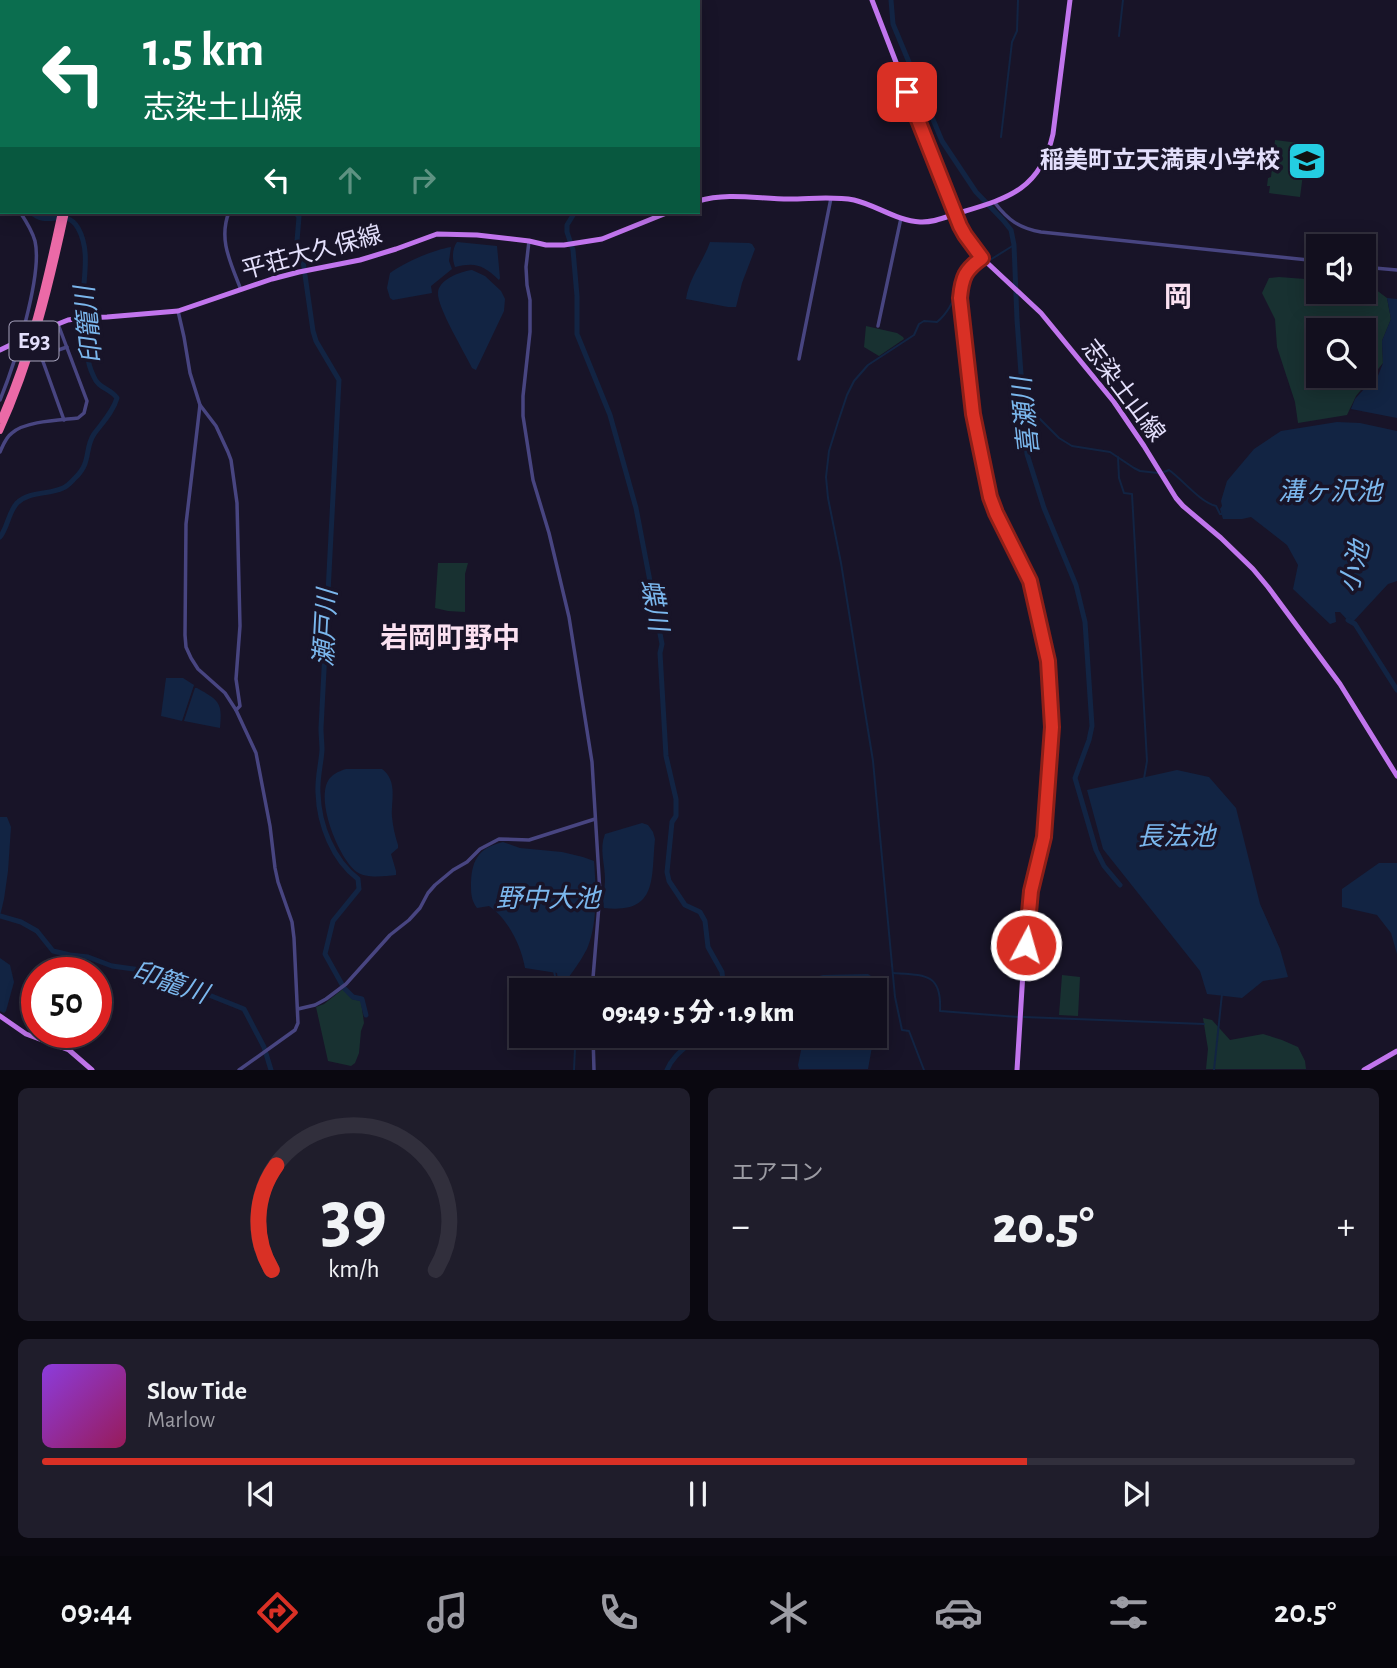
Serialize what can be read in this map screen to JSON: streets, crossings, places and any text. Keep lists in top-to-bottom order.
{
  "streets": {
    "highway": ["E93"],
    "main road": ["平荘大久保線", "志染土山線"]
  },
  "districts": ["岡", "岩岡町野中"],
  "water": [
    "印籠川",
    "喜瀬川",
    "溝ヶ沢池",
    "小池",
    "蝶川",
    "瀬戸川",
    "長法池",
    "野中大池"
  ],
  "places": {
    "school or university": ["稲美町立天満東小学校"]
  },
  "page": {
    "turn": ["1.5 km", "志染土山線"],
    "limit": "50",
    "trip": "09:49 · 5 分 · 1.9 km",
    "tile": "エアコン",
    "heat": ["−", "20.5°", "+"],
    "song": ["Slow Tide", "Marlow"],
    "tabs": ["09:44", "20.5°"],
    "gauge": ["39", "km/h"]
  }
}
